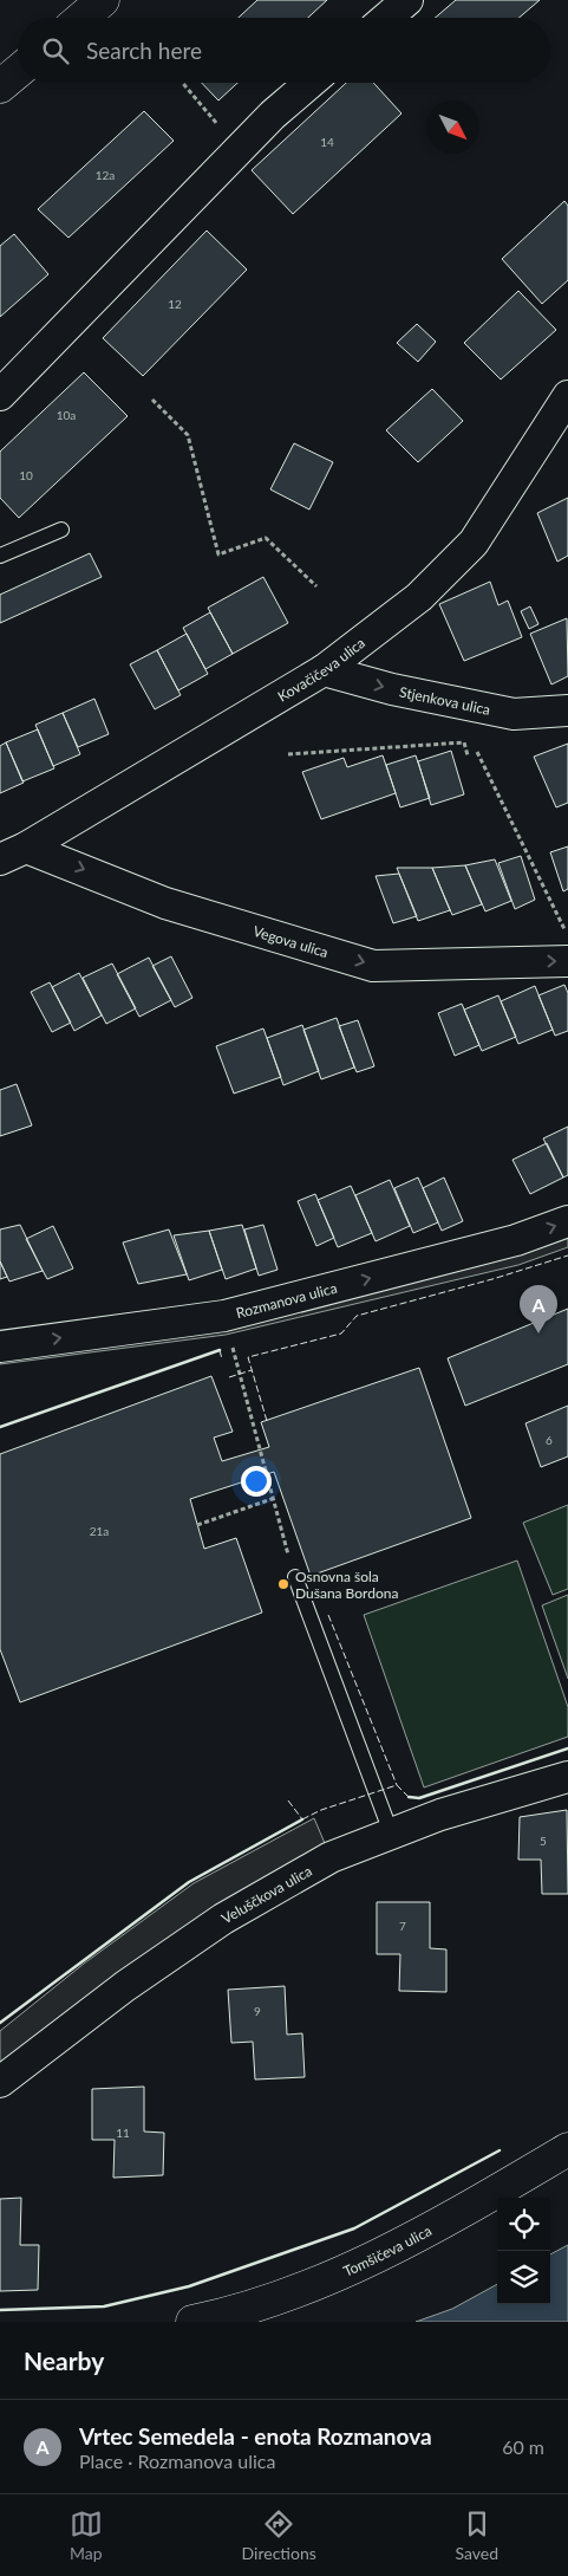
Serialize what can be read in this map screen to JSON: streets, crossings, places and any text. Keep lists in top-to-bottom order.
{
  "streets": {
    "street": [
      "Kovačičeva ulica",
      "Stjenkova ulica",
      "Vegova ulica",
      "Rozmanova ulica",
      "Veluščkova ulica",
      "Tomšičeva ulica"
    ]
  },
  "crossings": [
    ["Kovačičeva ulica", "Stjenkova ulica"],
    ["Kovačičeva ulica", "Vegova ulica"]
  ],
  "one_way": ["Stjenkova ulica", "Vegova ulica", "Rozmanova ulica"],
  "places": ["Osnovna šola Dušana Bordona"],
  "house_numbers": [
    "14",
    "12a",
    "12",
    "10a",
    "10",
    "6",
    "21a",
    "5",
    "7",
    "9",
    "11"
  ],
  "north": "bottom right",
  "page": {
    "search": "Search here",
    "pins": "A",
    "heading": "Nearby",
    "list": [
      {
        "mark": "A",
        "name": "Vrtec Semedela - enota Rozmanova",
        "note": "Place · Rozmanova ulica",
        "value": "60 m"
      }
    ],
    "nav": ["Map", "Directions", "Saved"]
  }
}
